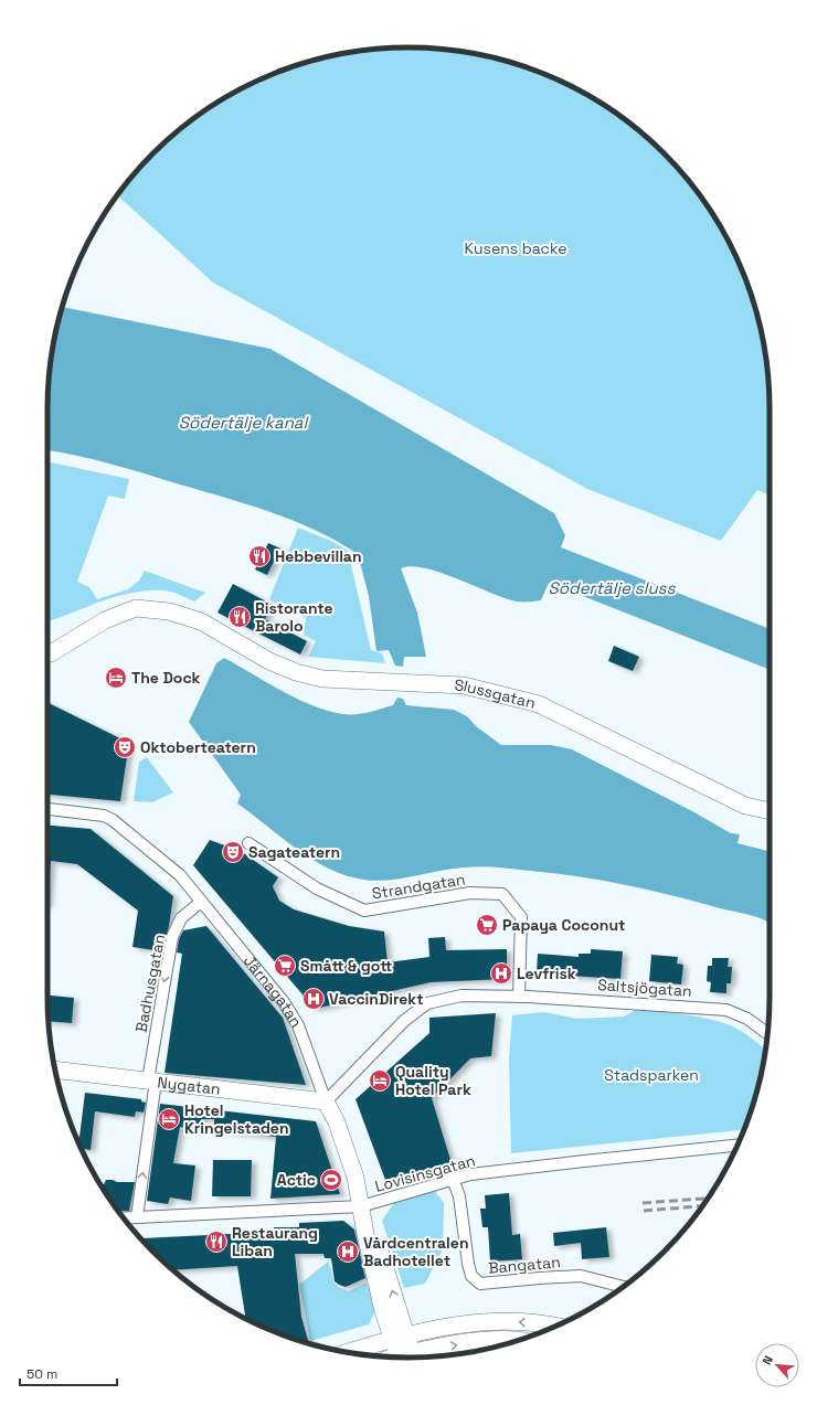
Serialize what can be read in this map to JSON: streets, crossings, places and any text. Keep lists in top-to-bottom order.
{
  "streets": {
    "street": [
      "Slussgatan",
      "Strandgatan",
      "Badhusgatan",
      "Saltsjögatan",
      "Järnagatan",
      "Nygatan",
      "Lovisinsgatan",
      "Bangatan"
    ]
  },
  "crossings": [
    ["Strandgatan", "Saltsjögatan"],
    ["Badhusgatan", "Järnagatan"],
    ["Badhusgatan", "Nygatan"],
    ["Badhusgatan", "Lovisinsgatan"],
    ["Saltsjögatan", "Järnagatan"],
    ["Saltsjögatan", "Nygatan"],
    ["Järnagatan", "Nygatan"],
    ["Järnagatan", "Lovisinsgatan"],
    ["Lovisinsgatan", "Bangatan"]
  ],
  "water": ["Södertälje kanal", "Södertälje sluss"],
  "parks": ["Kusens backe", "Stadsparken"],
  "places": {
    "restaurant": ["Hebbevillan", "Ristorante Barolo", "Restaurang Liban"],
    "hotel": ["The Dock", "Quality Hotel Park", "Hotel Kringelstaden"],
    "theatre": ["Oktoberteatern", "Sagateatern"],
    "supermarket": ["Papaya Coconut", "Smått & gott"],
    "hospital": ["Levfrisk", "VaccinDirekt", "Vårdcentralen Badhotellet"],
    "sports": ["Actic"]
  },
  "scale_bar": "50 m",
  "north": "top left"
}
